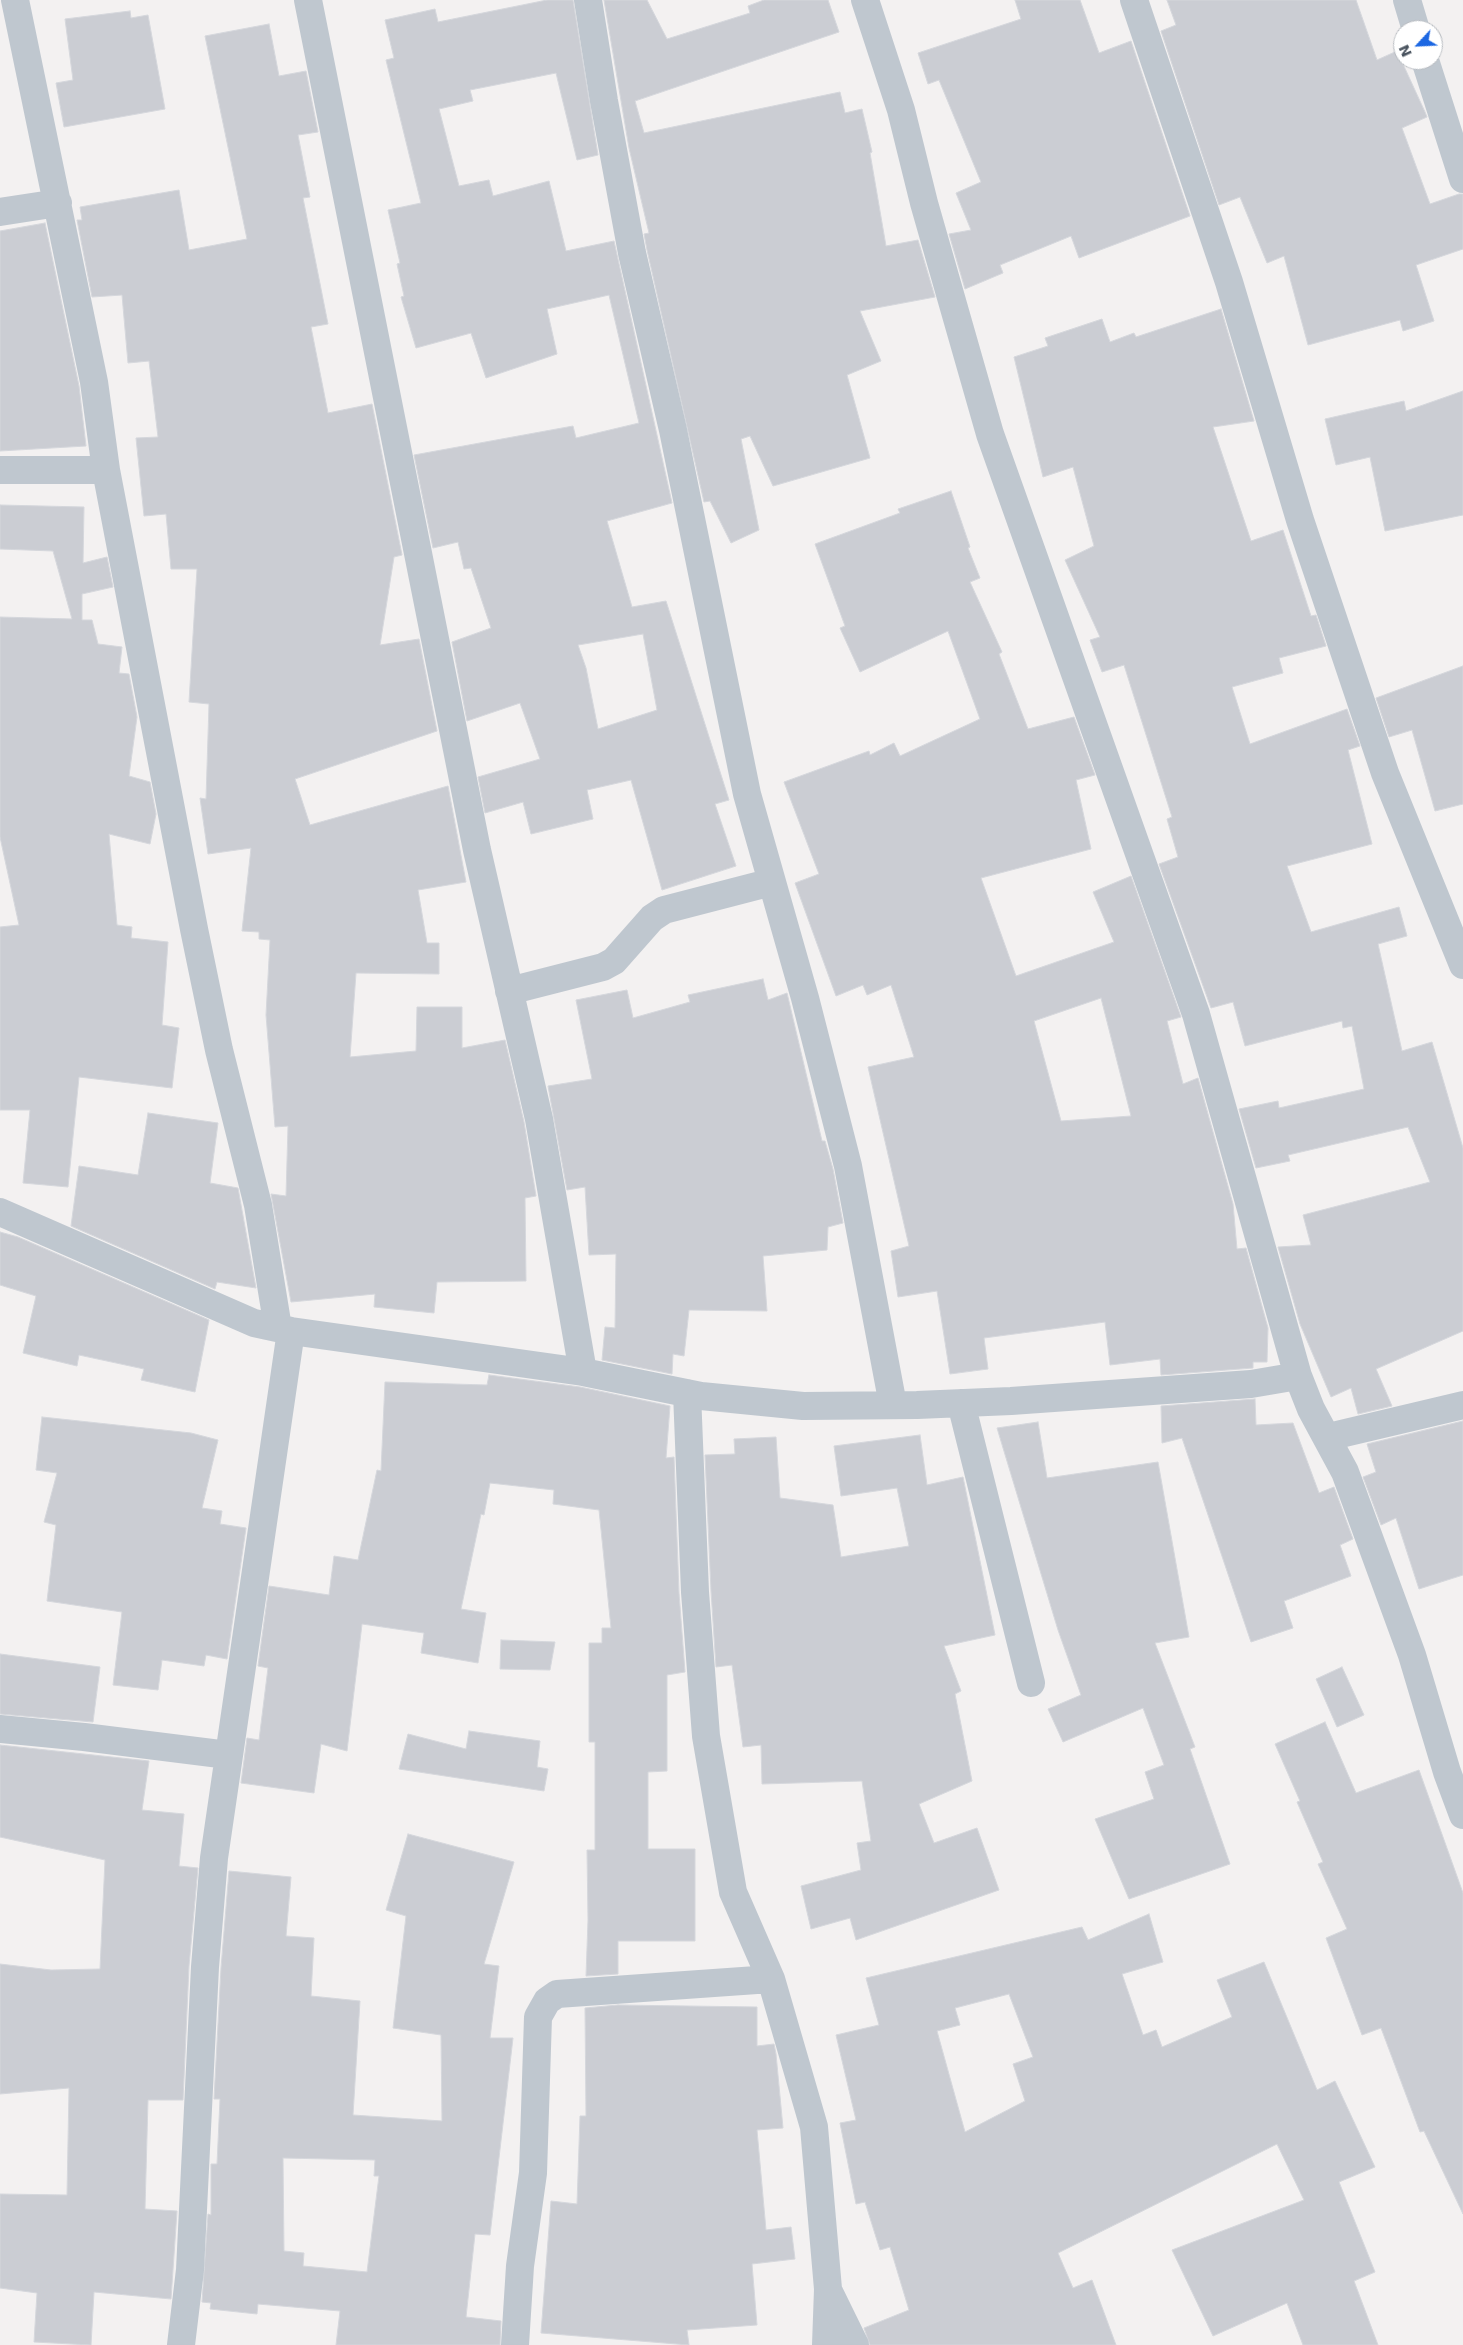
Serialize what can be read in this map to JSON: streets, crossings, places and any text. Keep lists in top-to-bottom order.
{
  "north": "bottom left"
}
